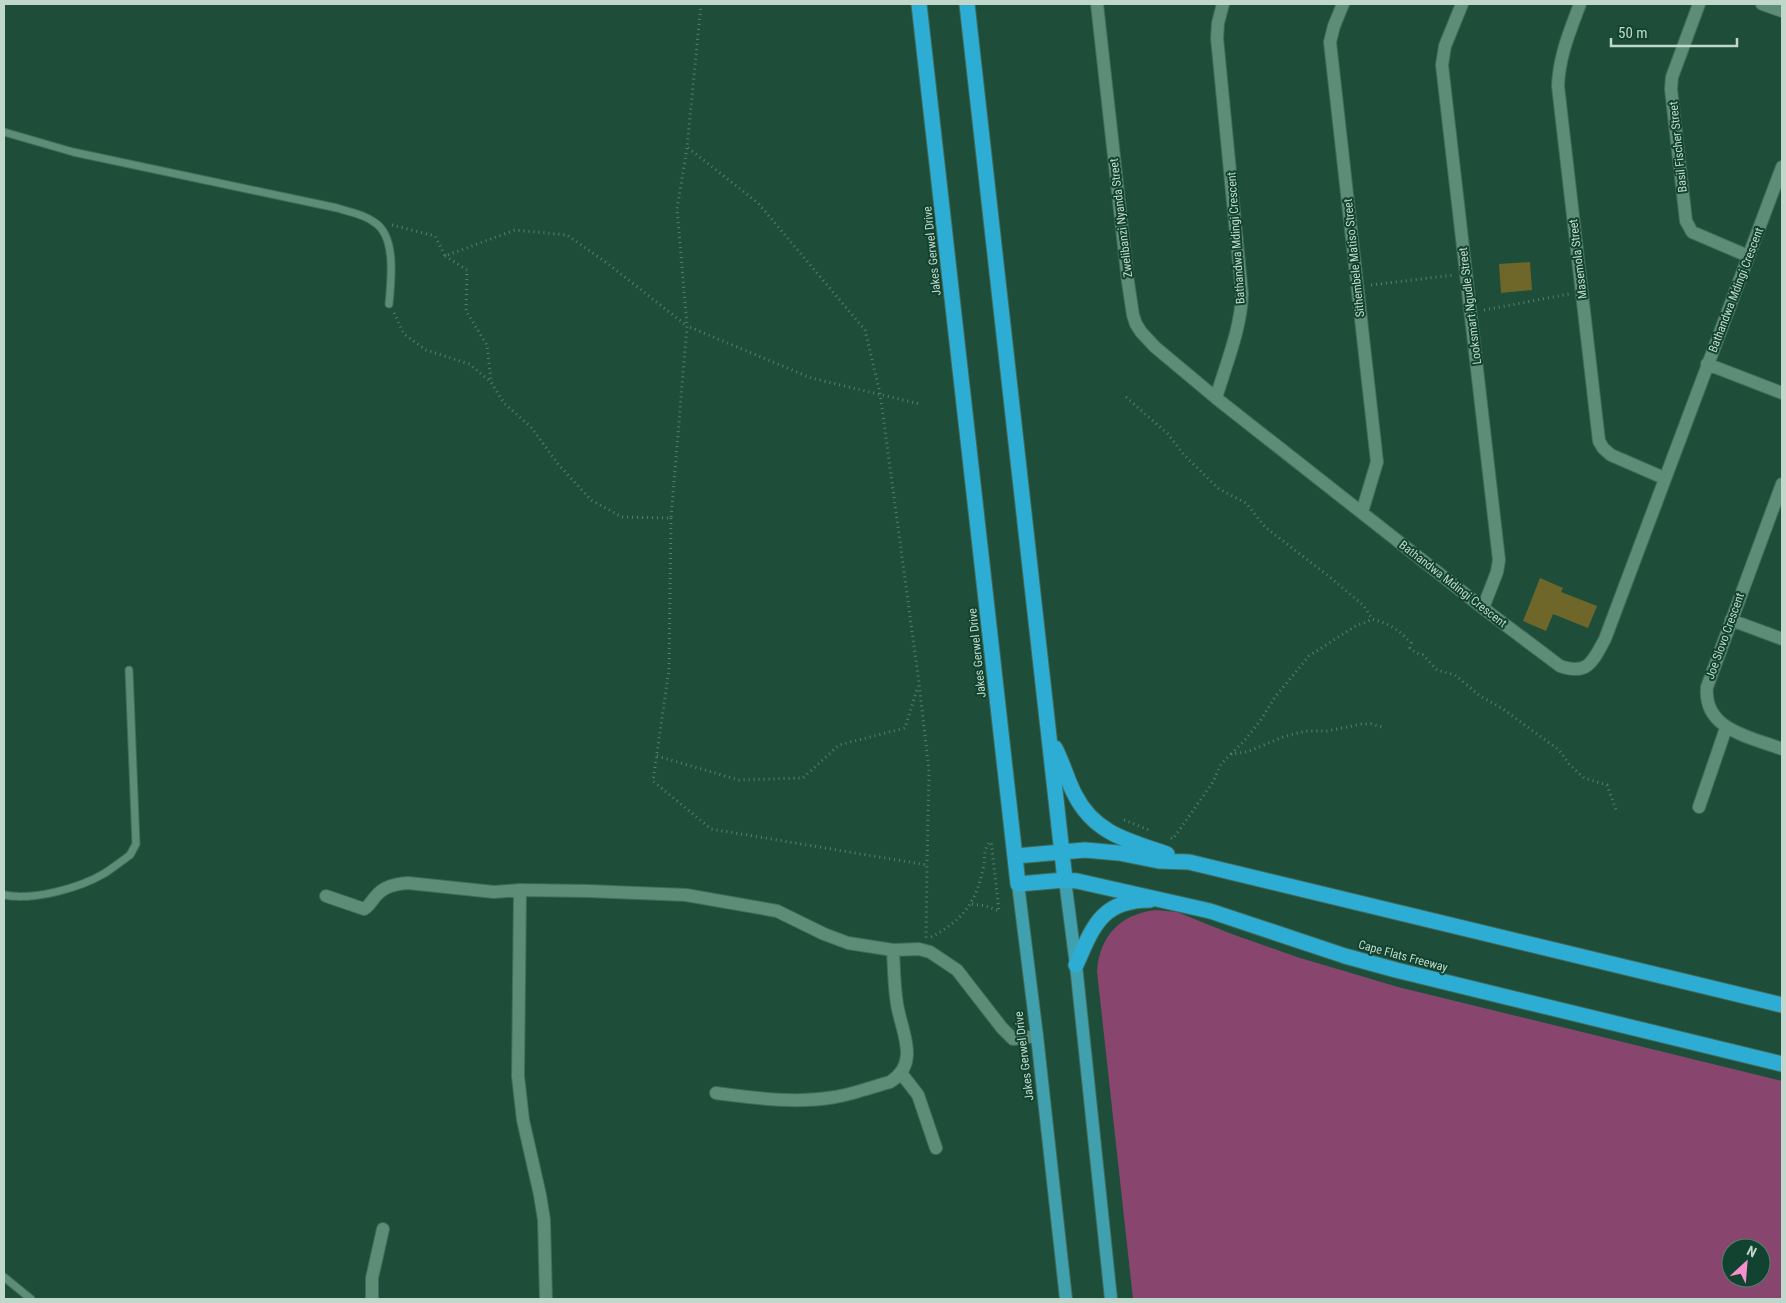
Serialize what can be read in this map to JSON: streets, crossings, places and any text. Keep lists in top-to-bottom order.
{
  "streets": {
    "highway": ["Jakes Gerwel Drive", "Cape Flats Freeway"],
    "street": [
      "Basil Fischer Street",
      "Zwelibanzi Nyanda Street",
      "Bathandwa Mdingi Crescent",
      "Sithembele Matiso Street",
      "Masemola Street",
      "Looksmart Ngudle Street",
      "Joe Slovo Crescent"
    ]
  },
  "crossings": [
    ["Basil Fischer Street", "Bathandwa Mdingi Crescent"],
    ["Zwelibanzi Nyanda Street", "Bathandwa Mdingi Crescent"],
    ["Bathandwa Mdingi Crescent", "Sithembele Matiso Street"],
    ["Bathandwa Mdingi Crescent", "Masemola Street"],
    ["Bathandwa Mdingi Crescent", "Looksmart Ngudle Street"],
    ["Jakes Gerwel Drive", "Cape Flats Freeway"]
  ],
  "scale_bar": "50 m",
  "north": "top right"
}
